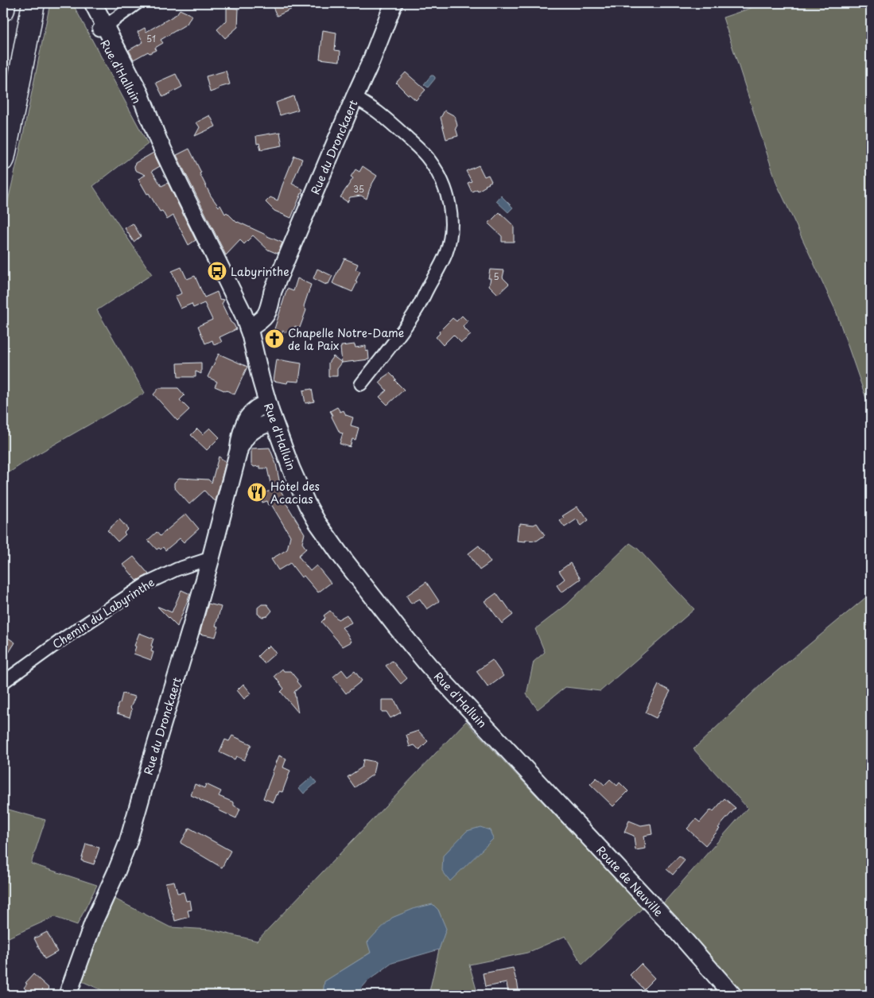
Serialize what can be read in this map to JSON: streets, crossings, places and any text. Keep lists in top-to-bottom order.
{
  "streets": {
    "main road": ["Rue d'Halluin", "Rue du Dronckaert", "Route de Neuville"],
    "street": ["Chemin du Labyrinthe"]
  },
  "crossings": [
    ["Rue d'Halluin", "Rue du Dronckaert"],
    ["Rue d'Halluin", "Route de Neuville"],
    ["Rue du Dronckaert", "Chemin du Labyrinthe"]
  ],
  "places": {
    "bus stop": ["Labyrinthe"],
    "church": ["Chapelle Notre-Dame de la Paix"],
    "restaurant": ["Hôtel des Acacias"]
  },
  "house_numbers": ["51", "35", "5"]
}
